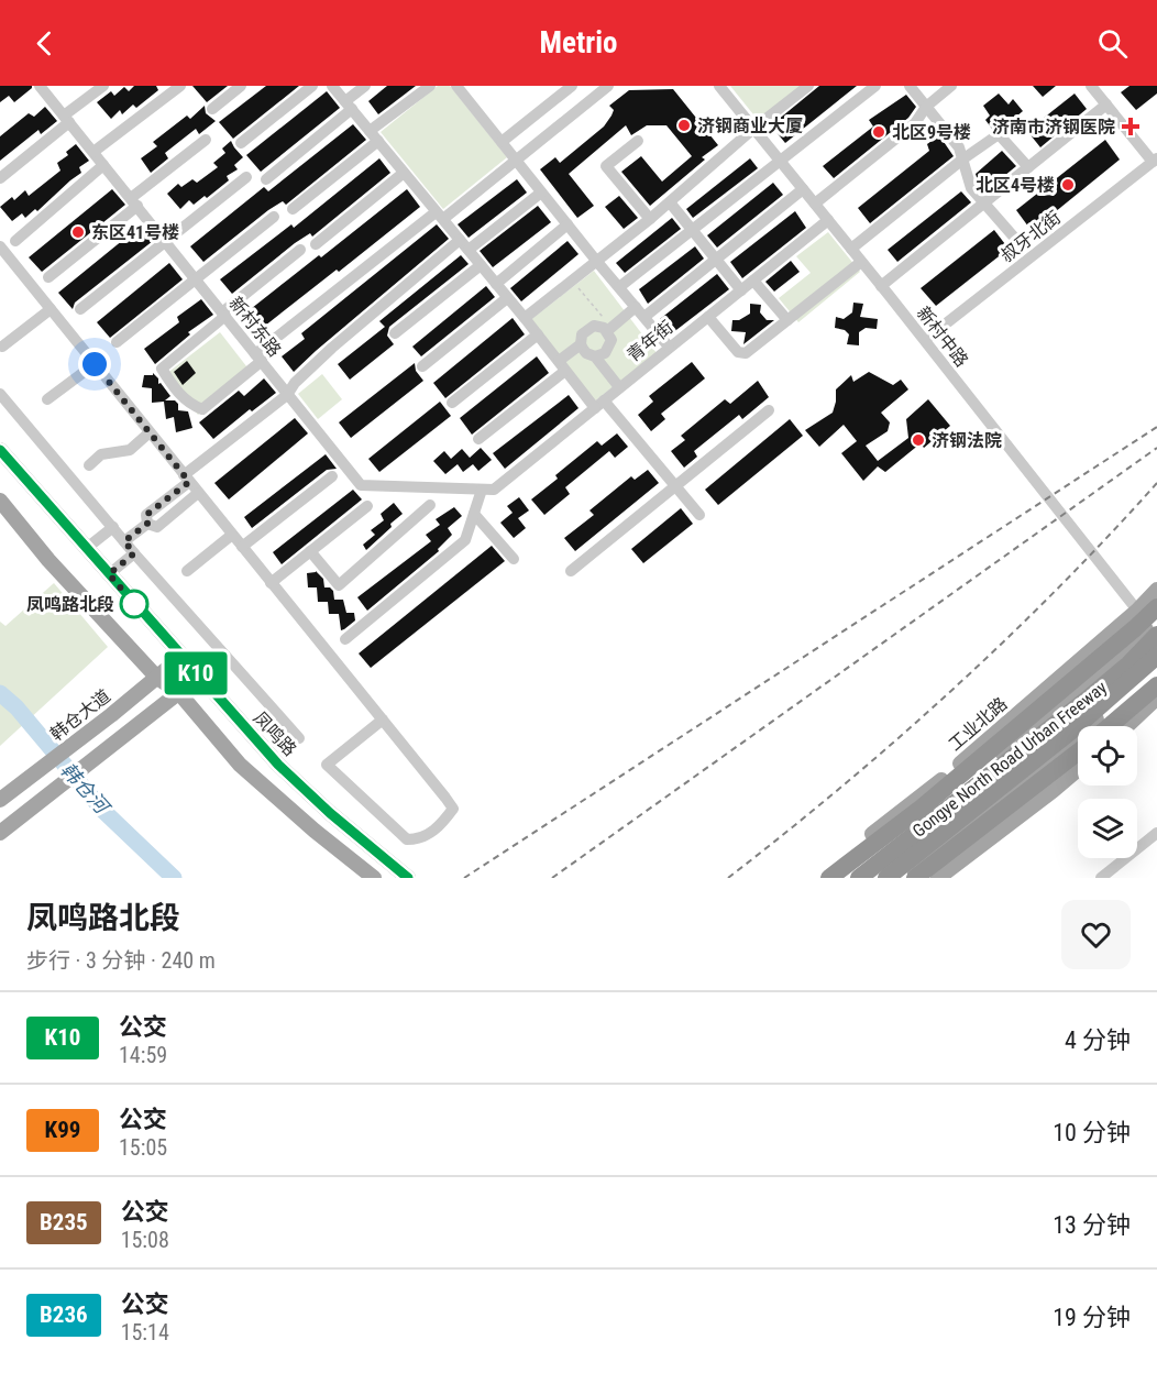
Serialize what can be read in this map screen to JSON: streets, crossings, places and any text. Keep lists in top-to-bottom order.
{
  "streets": {
    "highway": ["Gongye North Road Urban Freeway"],
    "main road": ["韩仓大道", "工业北路", "凤鸣路"],
    "street": [
      "叔牙北街",
      "新村东路",
      "新村中路",
      "青年街"
    ]
  },
  "crossings": [
    ["叔牙北街", "新村中路"],
    ["新村东路", "青年街"],
    ["新村中路", "青年街"],
    ["新村中路", "工业北路"],
    ["新村中路", "Gongye North Road Urban Freeway"],
    ["韩仓大道", "凤鸣路"],
    ["工业北路", "Gongye North Road Urban Freeway"]
  ],
  "water": ["韩仓河"],
  "places": {
    "other": [
      "济钢商业大厦",
      "北区9号楼",
      "北区4号楼",
      "东区41号楼",
      "济钢法院",
      "凤鸣路北段"
    ],
    "health": ["济南市济钢医院"]
  },
  "lines": ["bus line K10"],
  "page": {
    "header": "Metrio",
    "on_map": "K10",
    "heading": ["凤鸣路北段", "步行 · 3 分钟 · 240 m"],
    "list": [
      {
        "mark": "K10",
        "name": "公交",
        "note": "14:59",
        "value": "4 分钟"
      },
      {
        "mark": "K99",
        "name": "公交",
        "note": "15:05",
        "value": "10 分钟"
      },
      {
        "mark": "B235",
        "name": "公交",
        "note": "15:08",
        "value": "13 分钟"
      },
      {
        "mark": "B236",
        "name": "公交",
        "note": "15:14",
        "value": "19 分钟"
      }
    ]
  }
}
